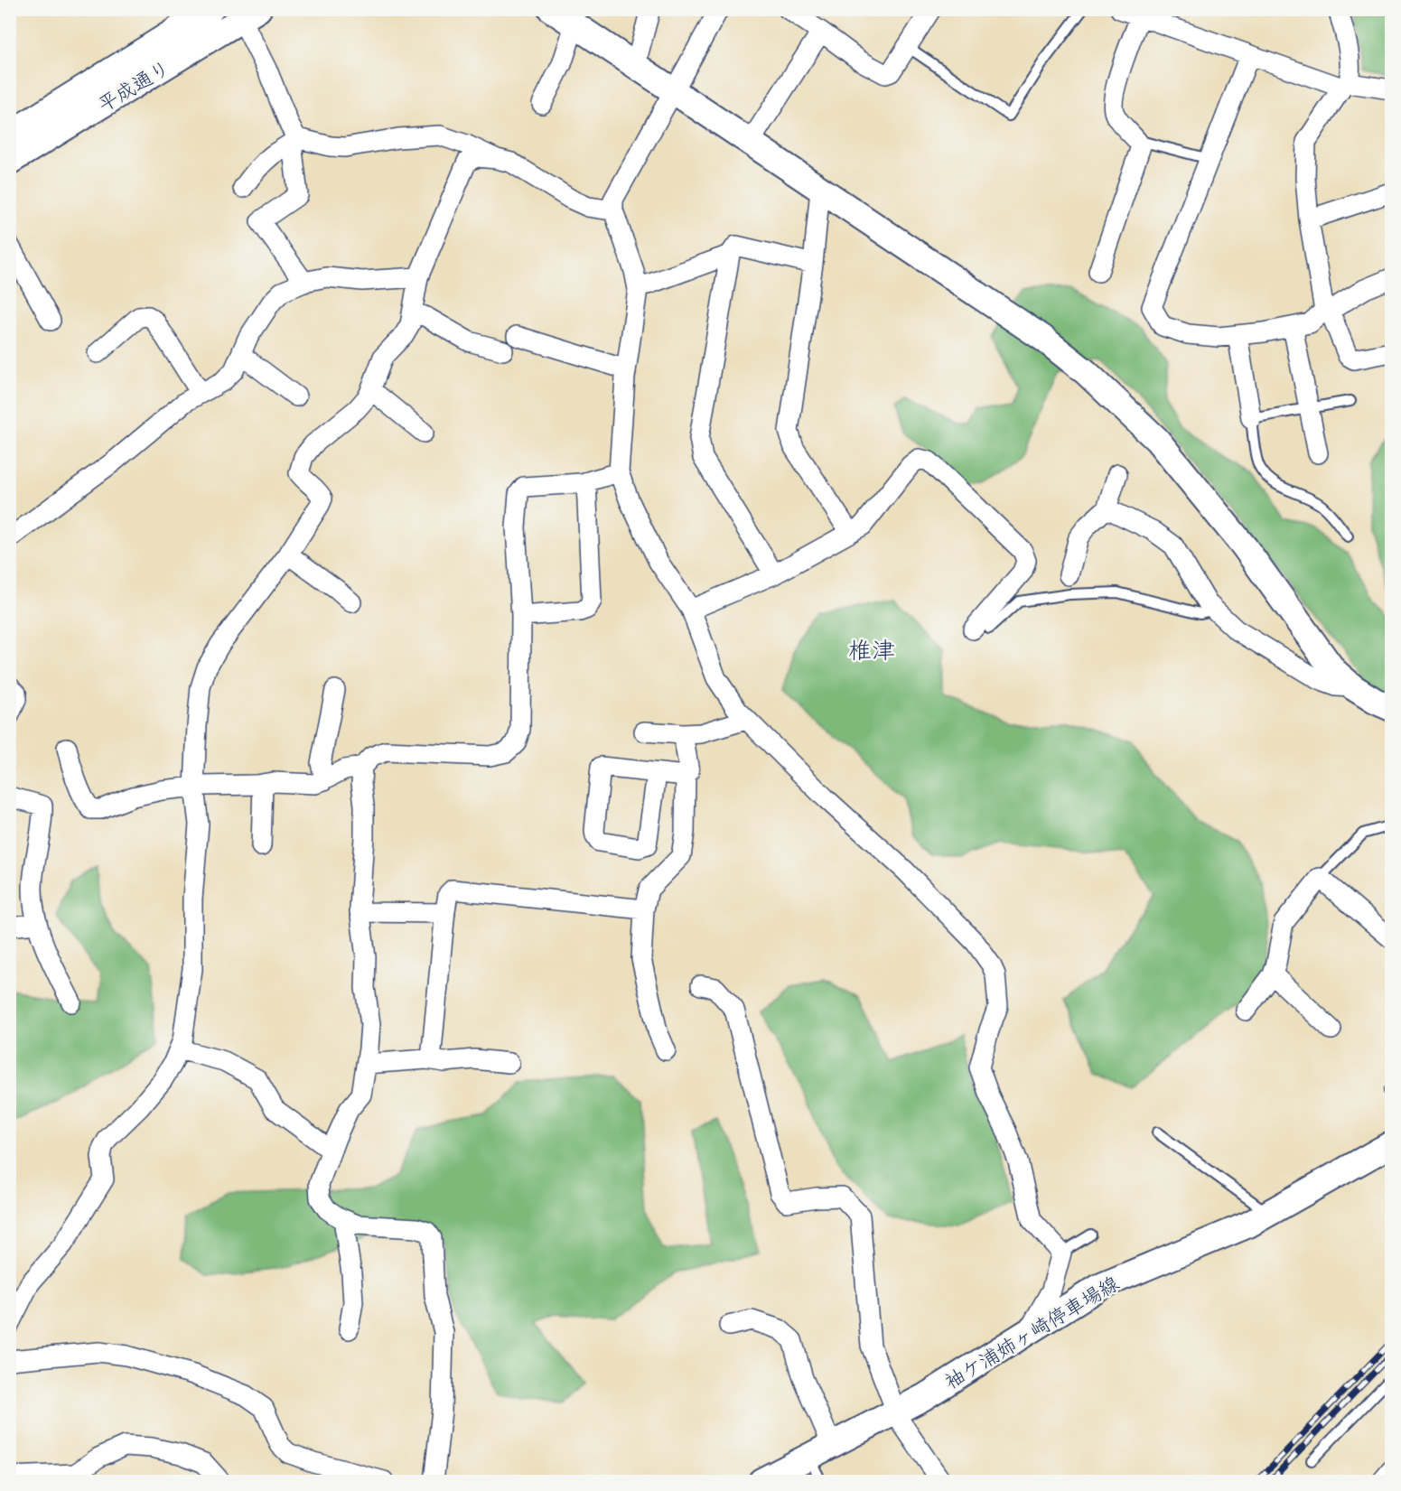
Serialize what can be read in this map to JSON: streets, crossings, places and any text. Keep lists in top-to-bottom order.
{
  "streets": {
    "street": ["平成通り", "袖ケ浦姉ヶ崎停車場線"]
  },
  "districts": ["椎津"]
}
